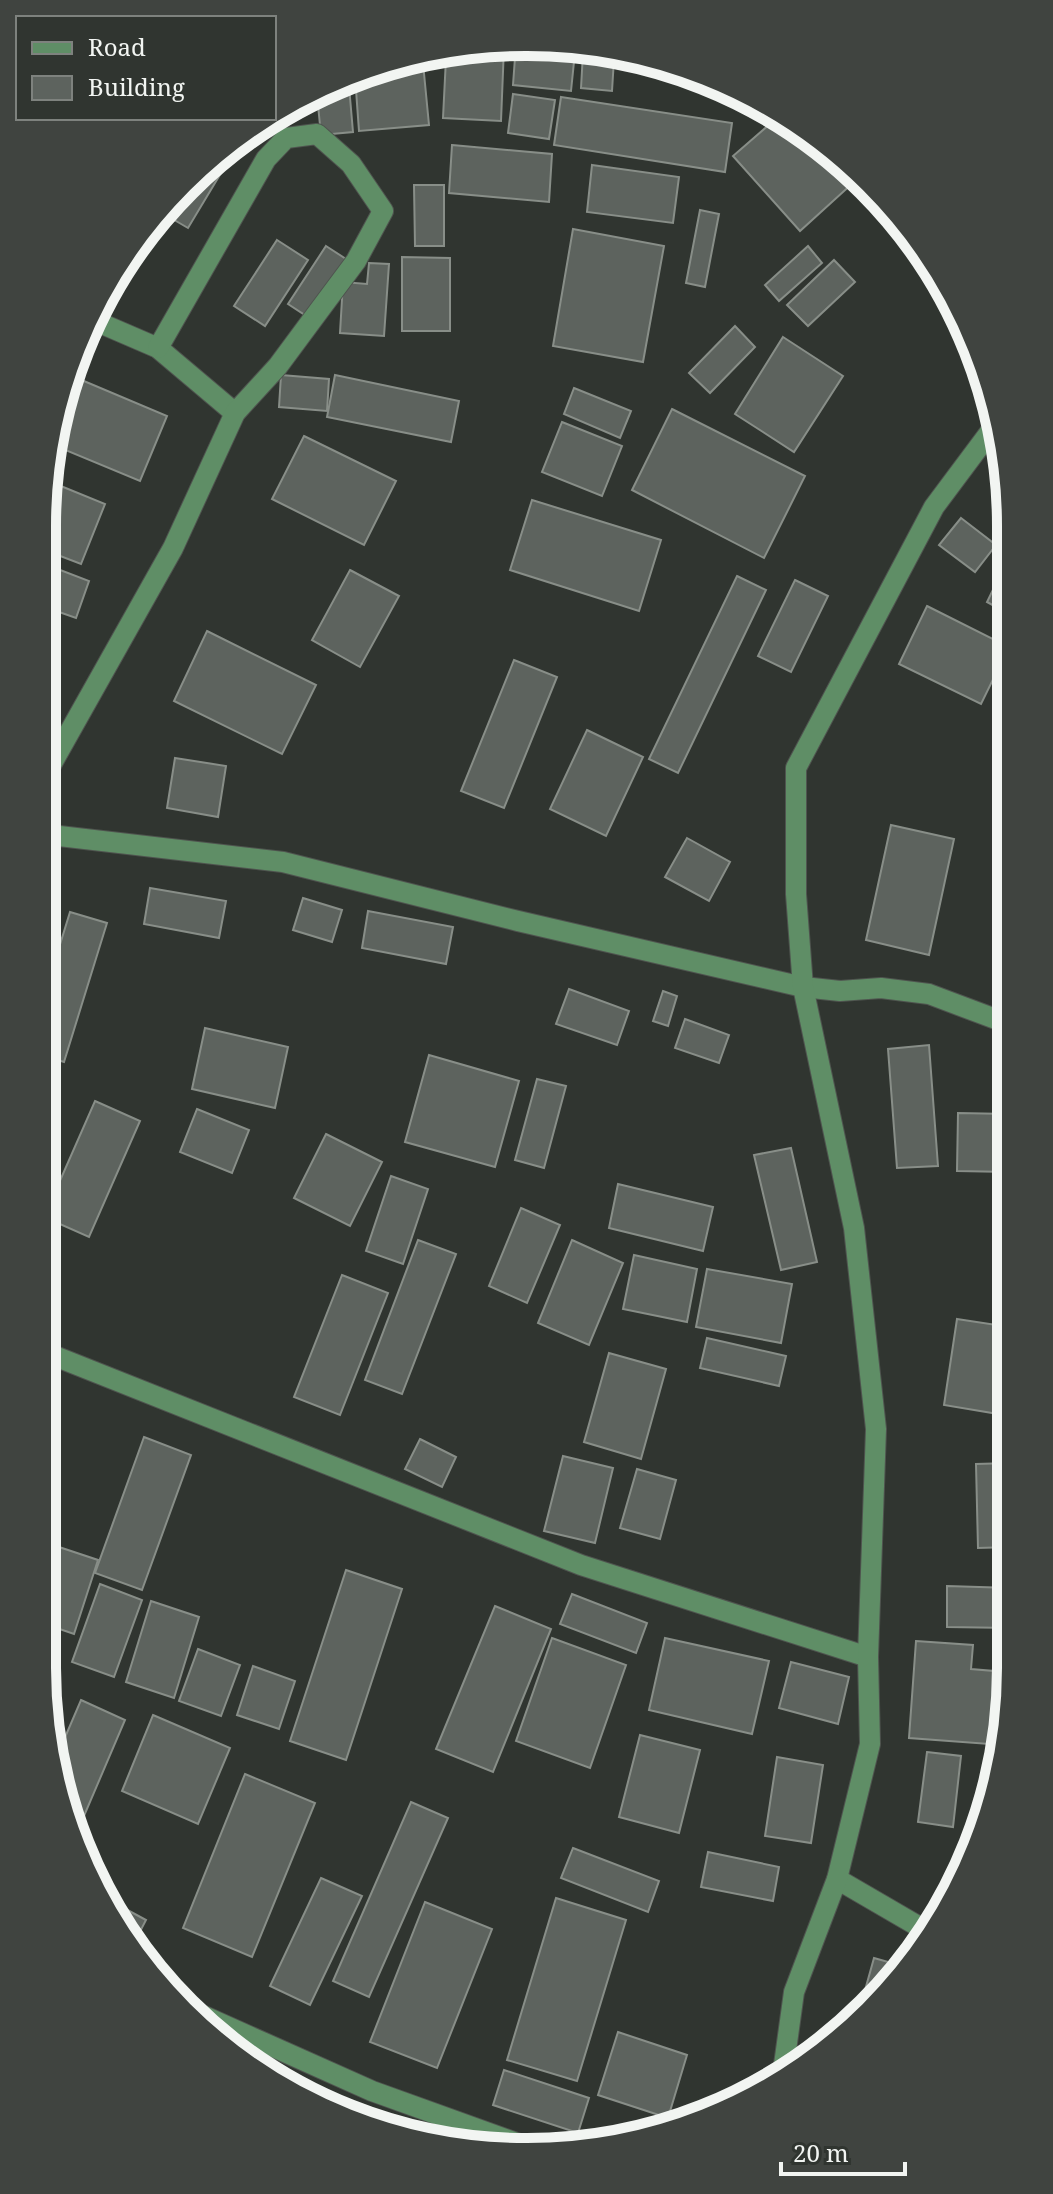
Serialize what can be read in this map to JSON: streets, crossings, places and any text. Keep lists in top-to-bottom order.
{
  "legend": ["Road", "Building"],
  "scale_bar": "20 m"
}
